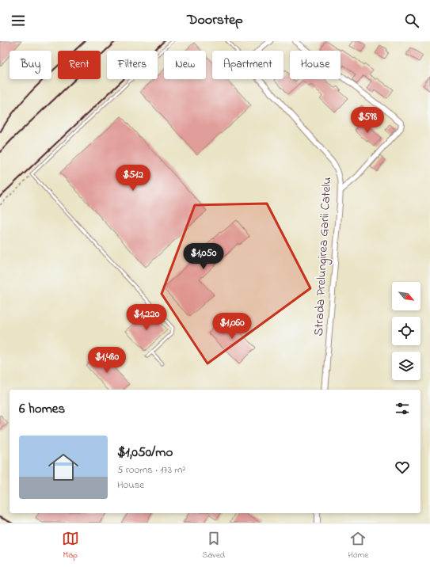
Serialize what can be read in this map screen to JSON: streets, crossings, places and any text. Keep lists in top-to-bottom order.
{
  "streets": {
    "street": ["Strada Prelungirea Garii Catelu"]
  },
  "north": "bottom right",
  "page": {
    "header": "Doorstep",
    "chip": [
      "Buy",
      "Rent",
      "Filters",
      "New",
      "Apartment",
      "House"
    ],
    "price": [
      "$598",
      "$512",
      "$1,050",
      "$1,220",
      "$1,060",
      "$1,480"
    ],
    "heading": "6 homes",
    "list": [
      {
        "name": "$1,050/mo",
        "note": "5 rooms · 173 m² · House"
      }
    ],
    "tabs": ["Map", "Saved", "Home"]
  }
}
